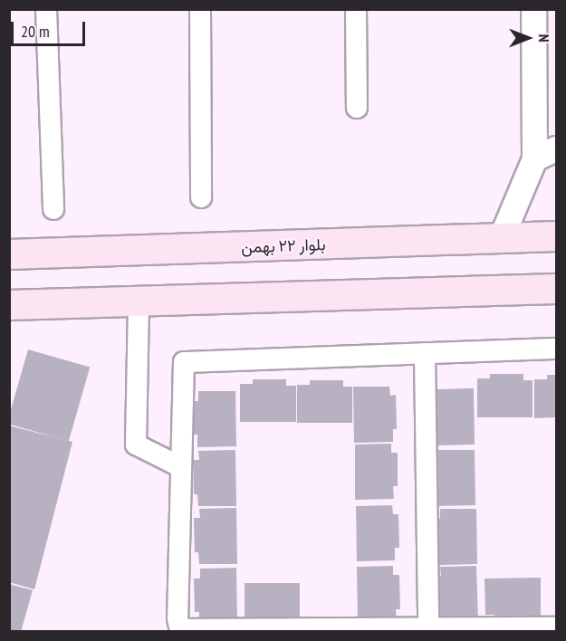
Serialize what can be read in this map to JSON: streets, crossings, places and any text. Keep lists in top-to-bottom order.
{
  "streets": {
    "main road": ["بلوار ۲۲ بهمن"]
  },
  "scale_bar": "20 m",
  "north": "right"
}
